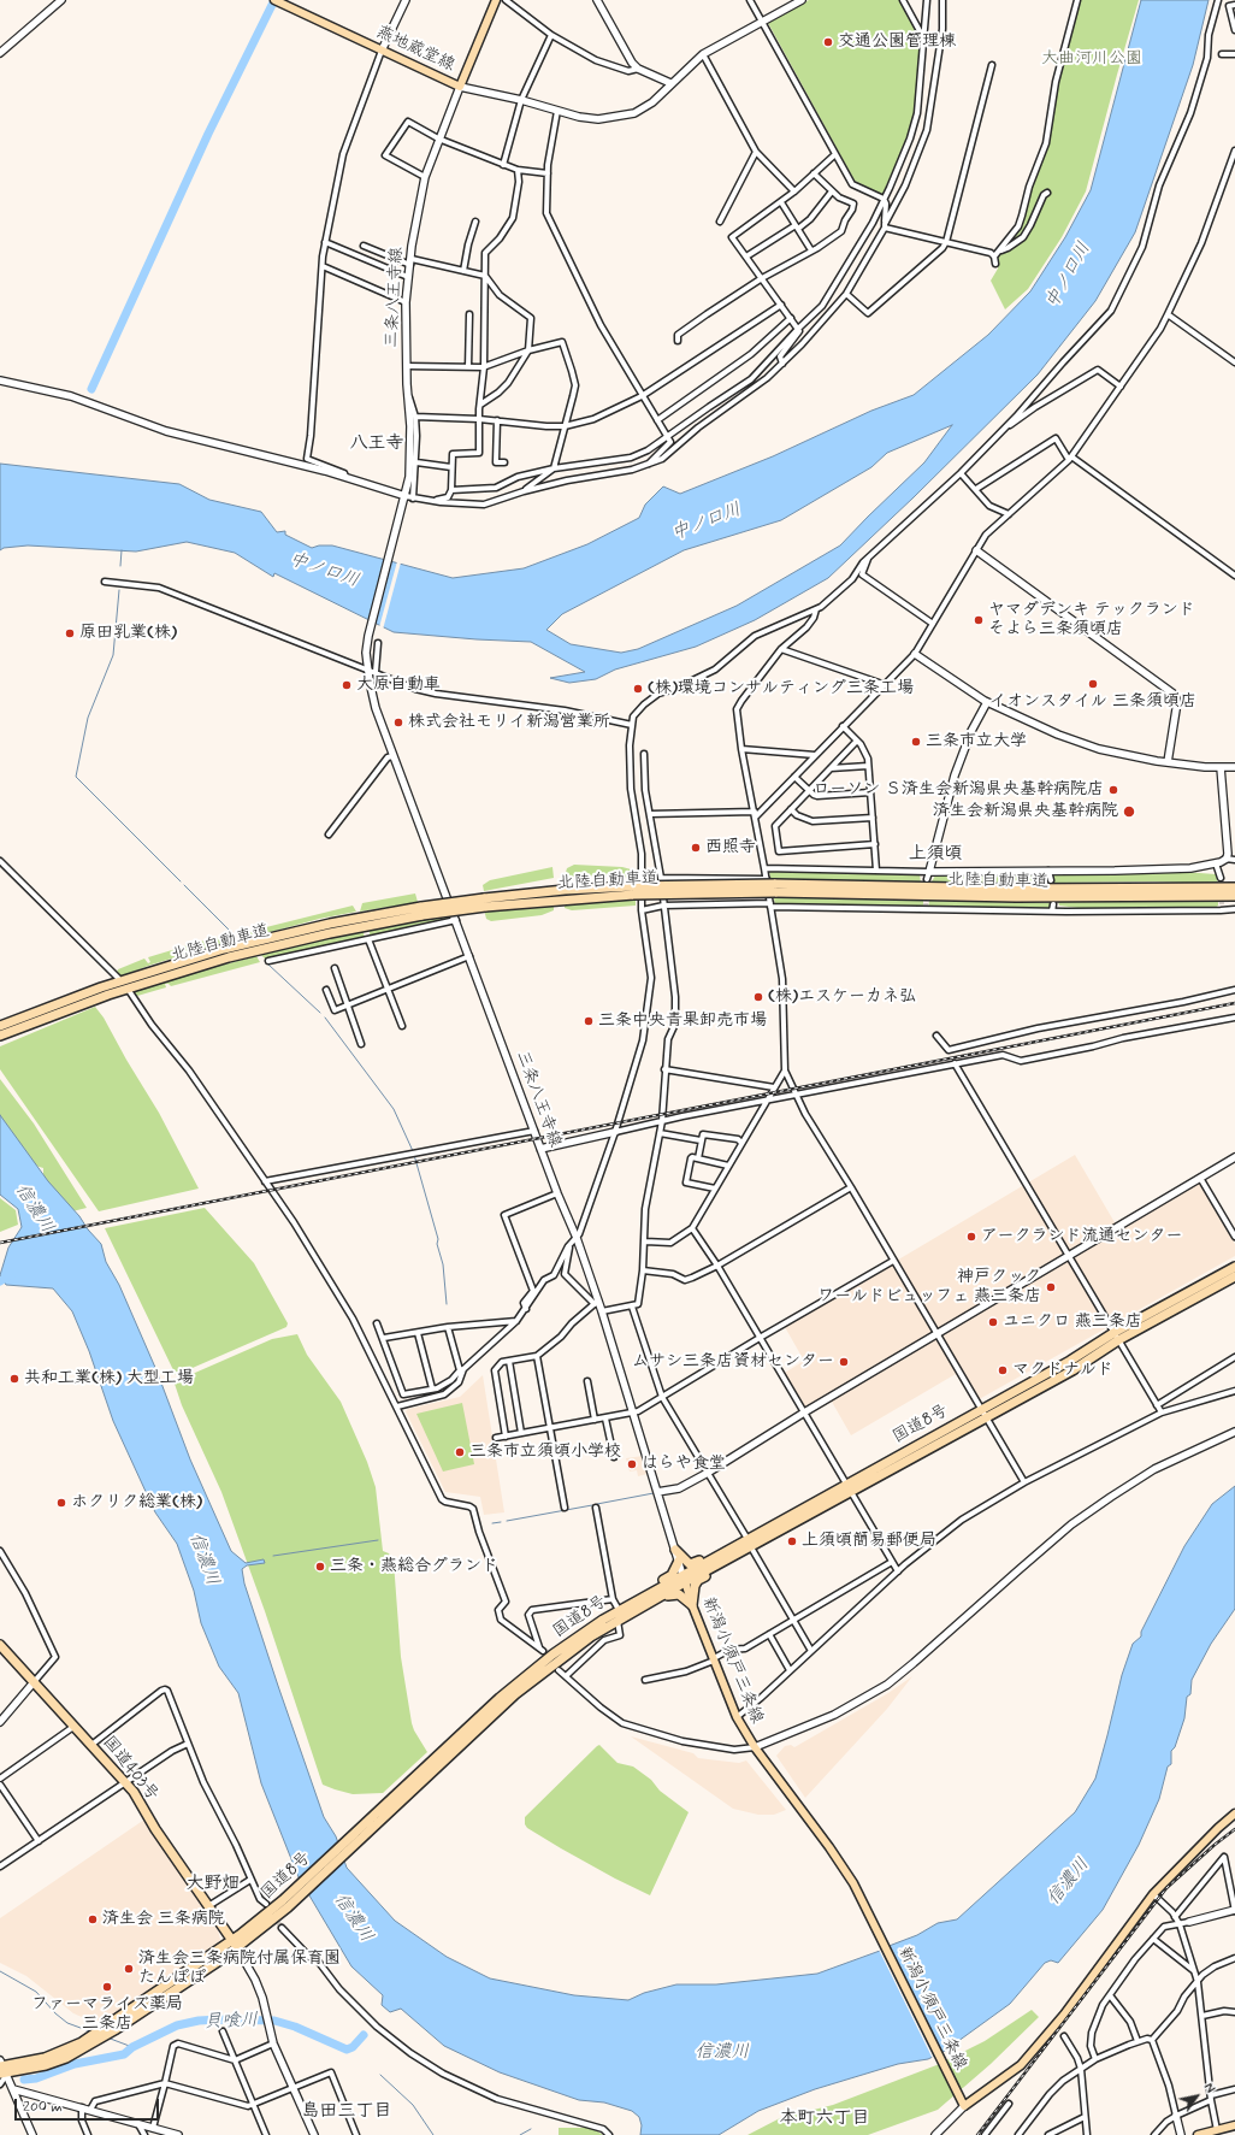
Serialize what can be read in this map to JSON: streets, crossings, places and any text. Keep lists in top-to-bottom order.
{
  "streets": {
    "highway": ["北陸自動車道", "国道8号", "国道403号"],
    "main road": ["燕地蔵堂線", "新潟小須戸三条線"],
    "street": ["三条八王寺線"]
  },
  "crossings": [
    ["燕地蔵堂線", "三条八王寺線"],
    ["三条八王寺線", "国道8号"],
    ["三条八王寺線", "新潟小須戸三条線"],
    ["国道8号", "新潟小須戸三条線"],
    ["国道8号", "国道403号"]
  ],
  "districts": [
    "八王寺",
    "上須頃",
    "大野畑",
    "島田三丁目",
    "本町六丁目"
  ],
  "water": ["中ノ口川", "信濃川", "貝喰川"],
  "parks": ["大曲河川公園"],
  "places": [
    "交通公園管理棟",
    "ヤマダデンキ テックランド そよら三条須頃店",
    "原田乳業(株)",
    "イオンスタイル 三条須頃店",
    "大原自動車",
    "(株)環境コンサルティング三条工場",
    "株式会社モリイ新潟営業所",
    "三条市立大学",
    "ローソン Ｓ済生会新潟県央基幹病院店",
    "済生会新潟県央基幹病院",
    "西照寺",
    "(株)エスケーカネ弘",
    "三条中央青果卸売市場",
    "アークランド流通センター",
    "神戸クック ワールドビュッフェ 燕三条店",
    "ユニクロ 燕三条店",
    "ムサシ三条店資材センター",
    "マクドナルド",
    "共和工業(株) 大型工場",
    "三条市立須頃小学校",
    "はらや食堂",
    "ホクリク総業(株)",
    "上須頃簡易郵便局",
    "三条・燕総合グランド",
    "済生会 三条病院",
    "済生会三条病院付属保育園 たんぽぽ",
    "ファーマライズ薬局 三条店"
  ],
  "scale_bar": "200 m",
  "north": "top right"
}
